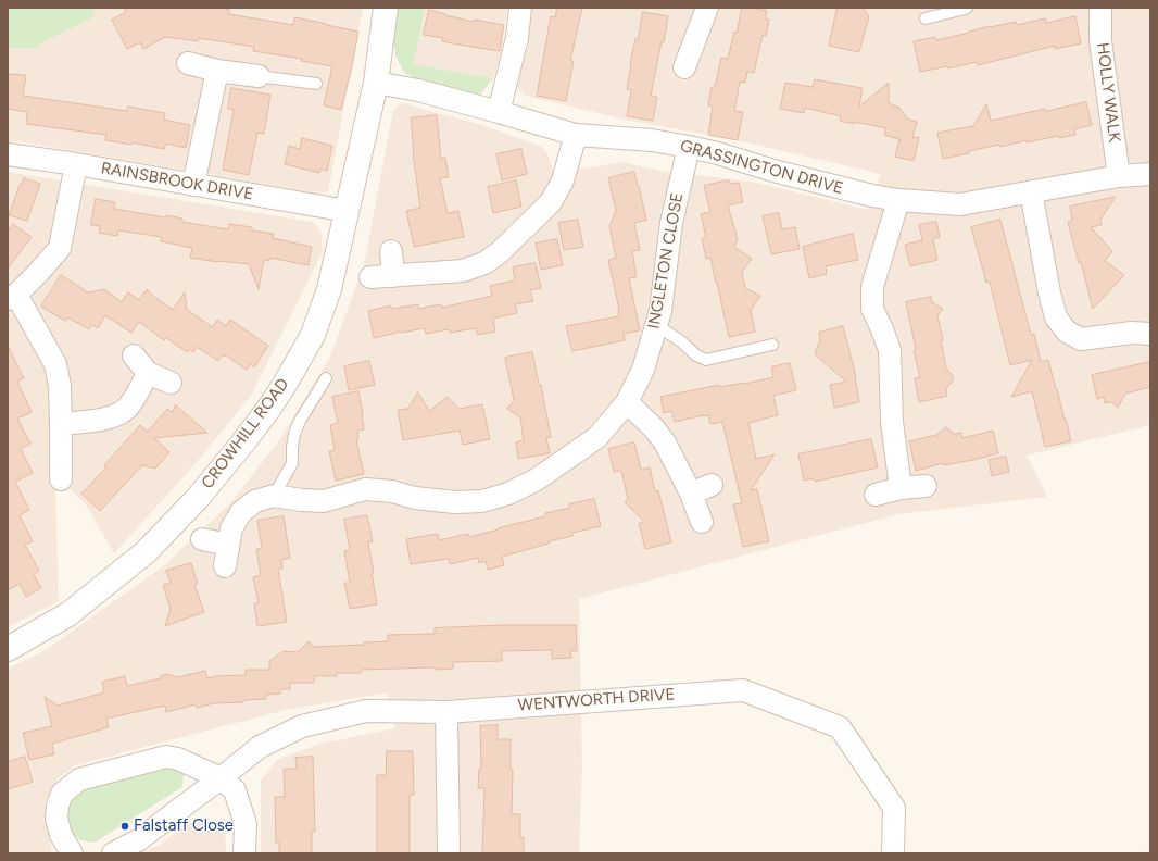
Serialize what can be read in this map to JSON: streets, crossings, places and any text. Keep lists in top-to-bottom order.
{
  "streets": {
    "street": [
      "HOLLY WALK",
      "GRASSINGTON DRIVE",
      "RAINSBROOK DRIVE",
      "INGLETON CLOSE",
      "CROWHILL ROAD",
      "WENTWORTH DRIVE"
    ]
  },
  "crossings": [
    ["HOLLY WALK", "GRASSINGTON DRIVE"],
    ["GRASSINGTON DRIVE", "INGLETON CLOSE"],
    ["GRASSINGTON DRIVE", "CROWHILL ROAD"],
    ["RAINSBROOK DRIVE", "CROWHILL ROAD"]
  ],
  "places": ["Falstaff Close"]
}
